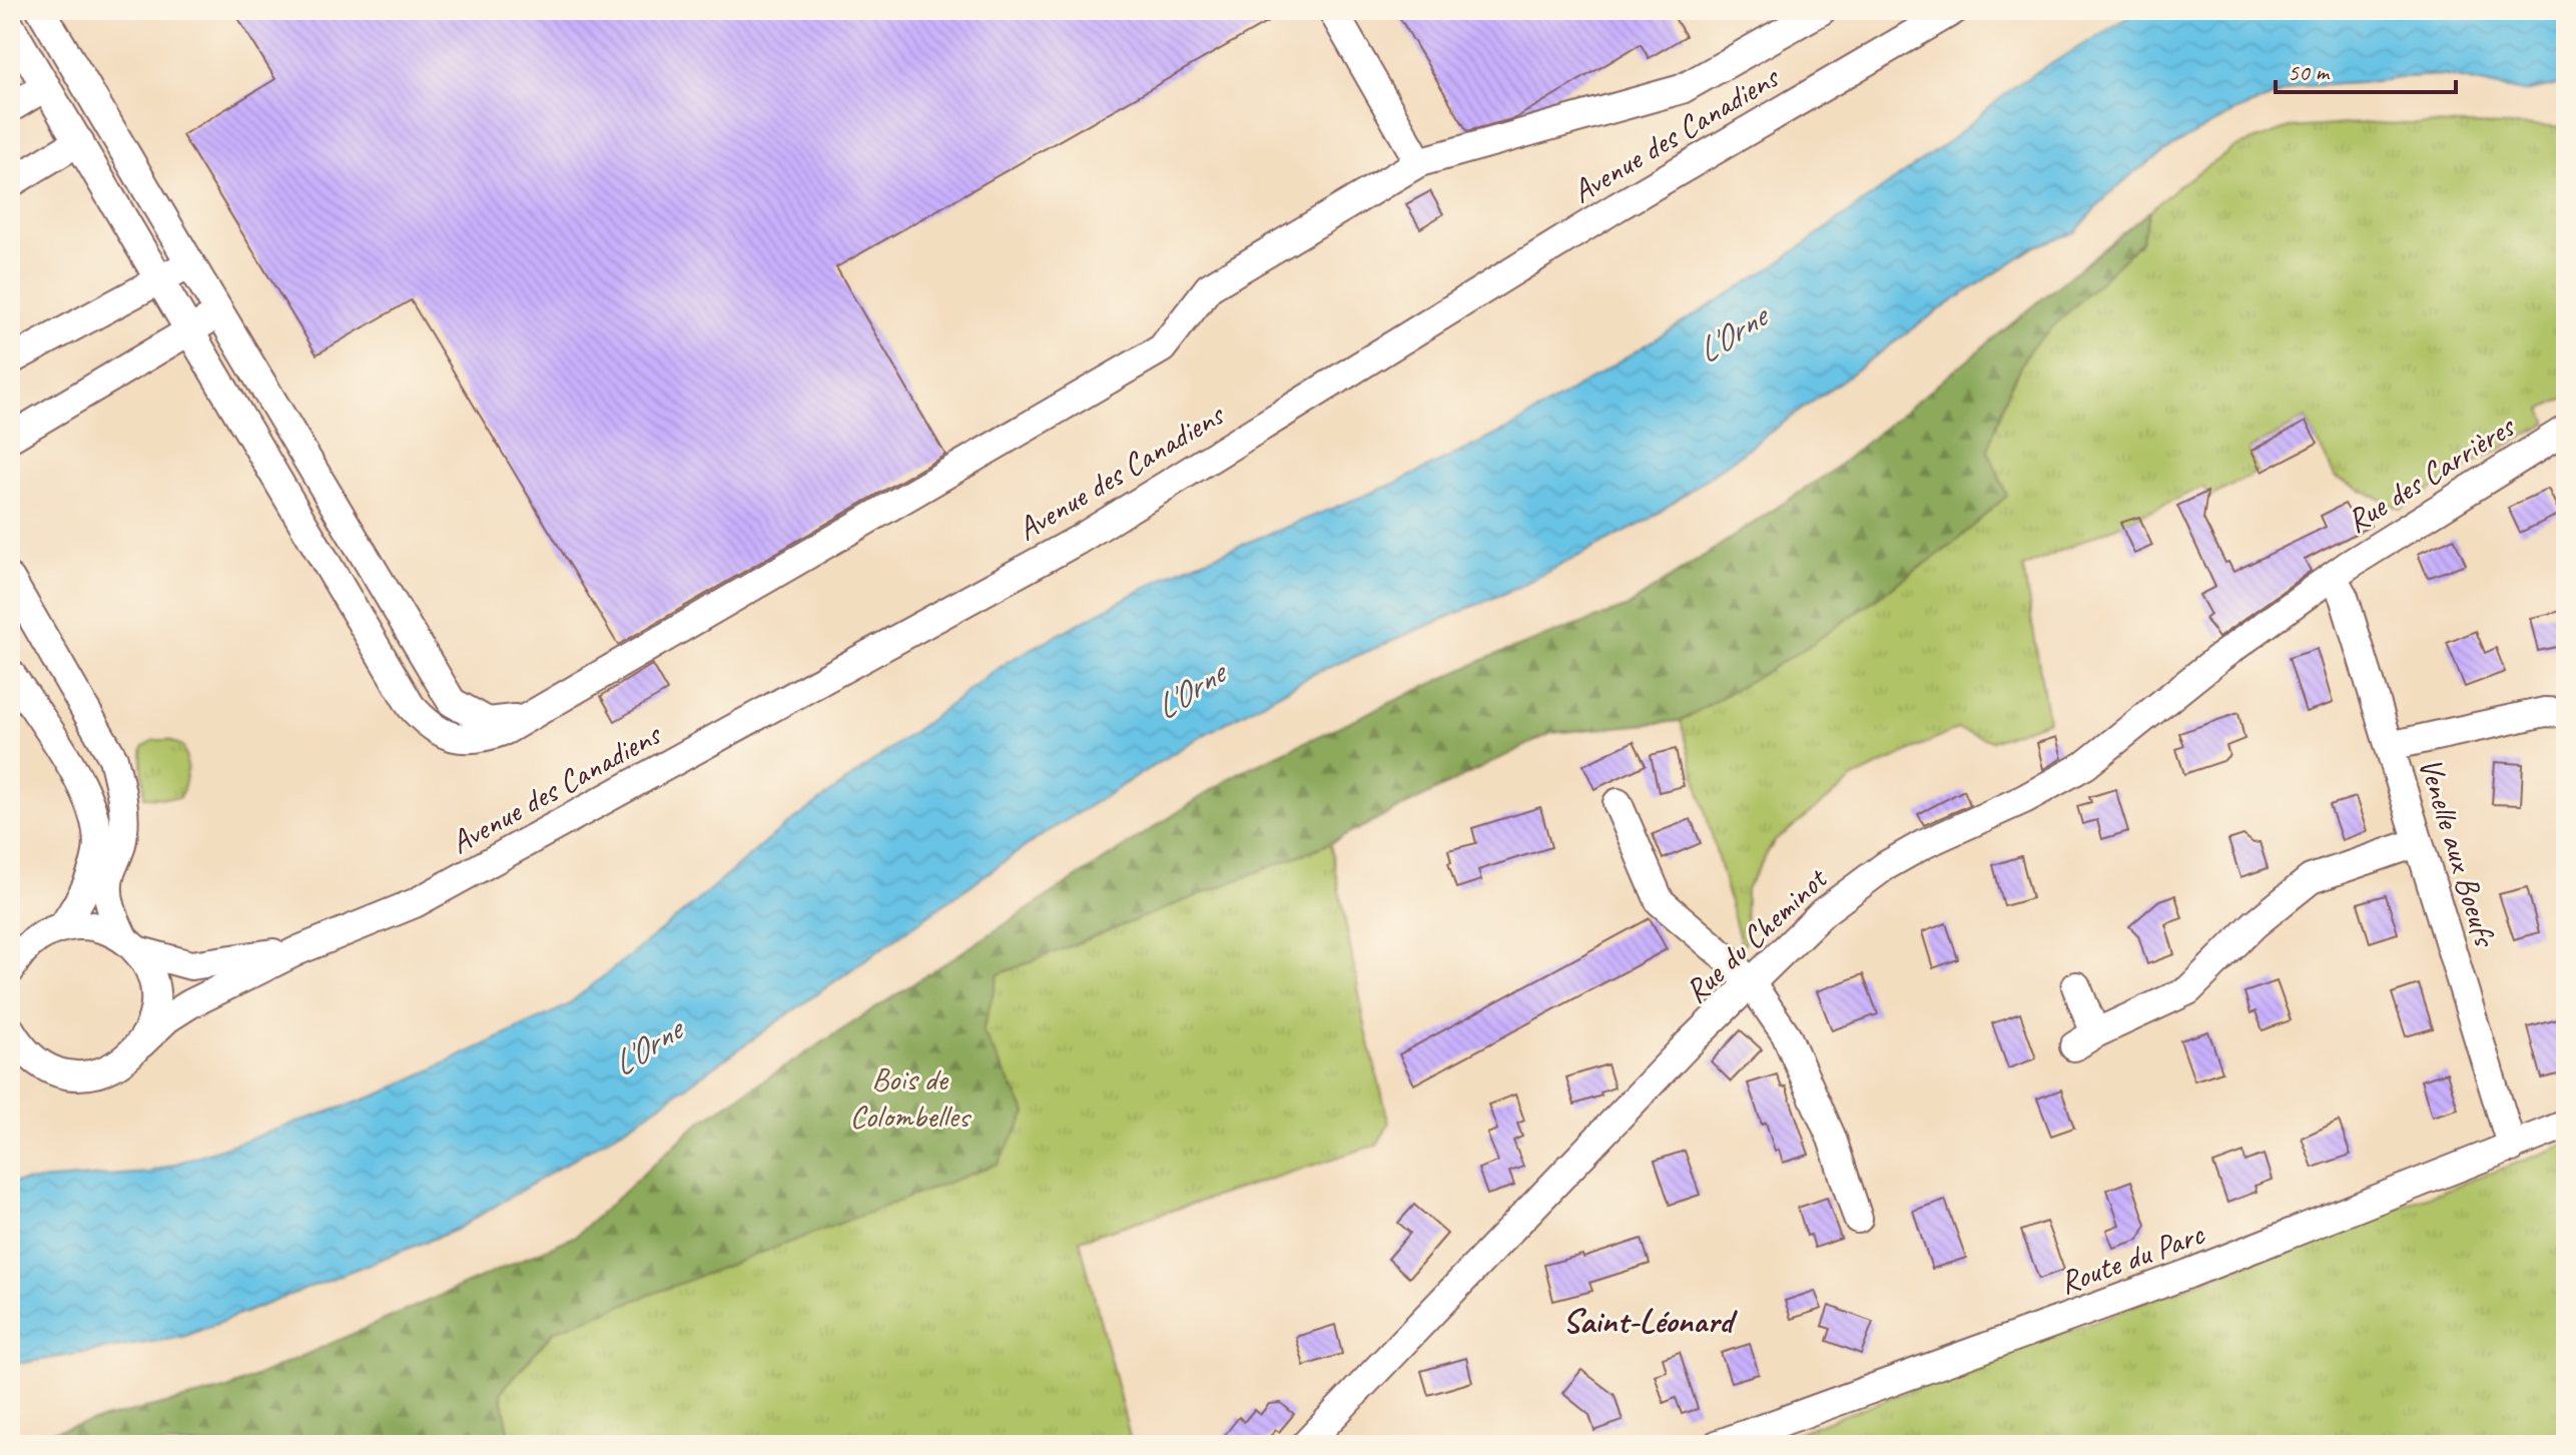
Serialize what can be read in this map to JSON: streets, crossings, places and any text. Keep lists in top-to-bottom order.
{
  "streets": {
    "street": [
      "Avenue des Canadiens",
      "Rue des Carrières",
      "Venelle aux Boeufs",
      "Rue du Cheminot",
      "Route du Parc"
    ]
  },
  "crossings": [
    ["Rue des Carrières", "Venelle aux Boeufs"],
    ["Rue des Carrières", "Rue du Cheminot"],
    ["Venelle aux Boeufs", "Rue du Cheminot"],
    ["Venelle aux Boeufs", "Route du Parc"]
  ],
  "districts": ["Saint-Léonard"],
  "water": ["L'Orne"],
  "parks": ["Bois de Colombelles"],
  "scale_bar": "50 m"
}
